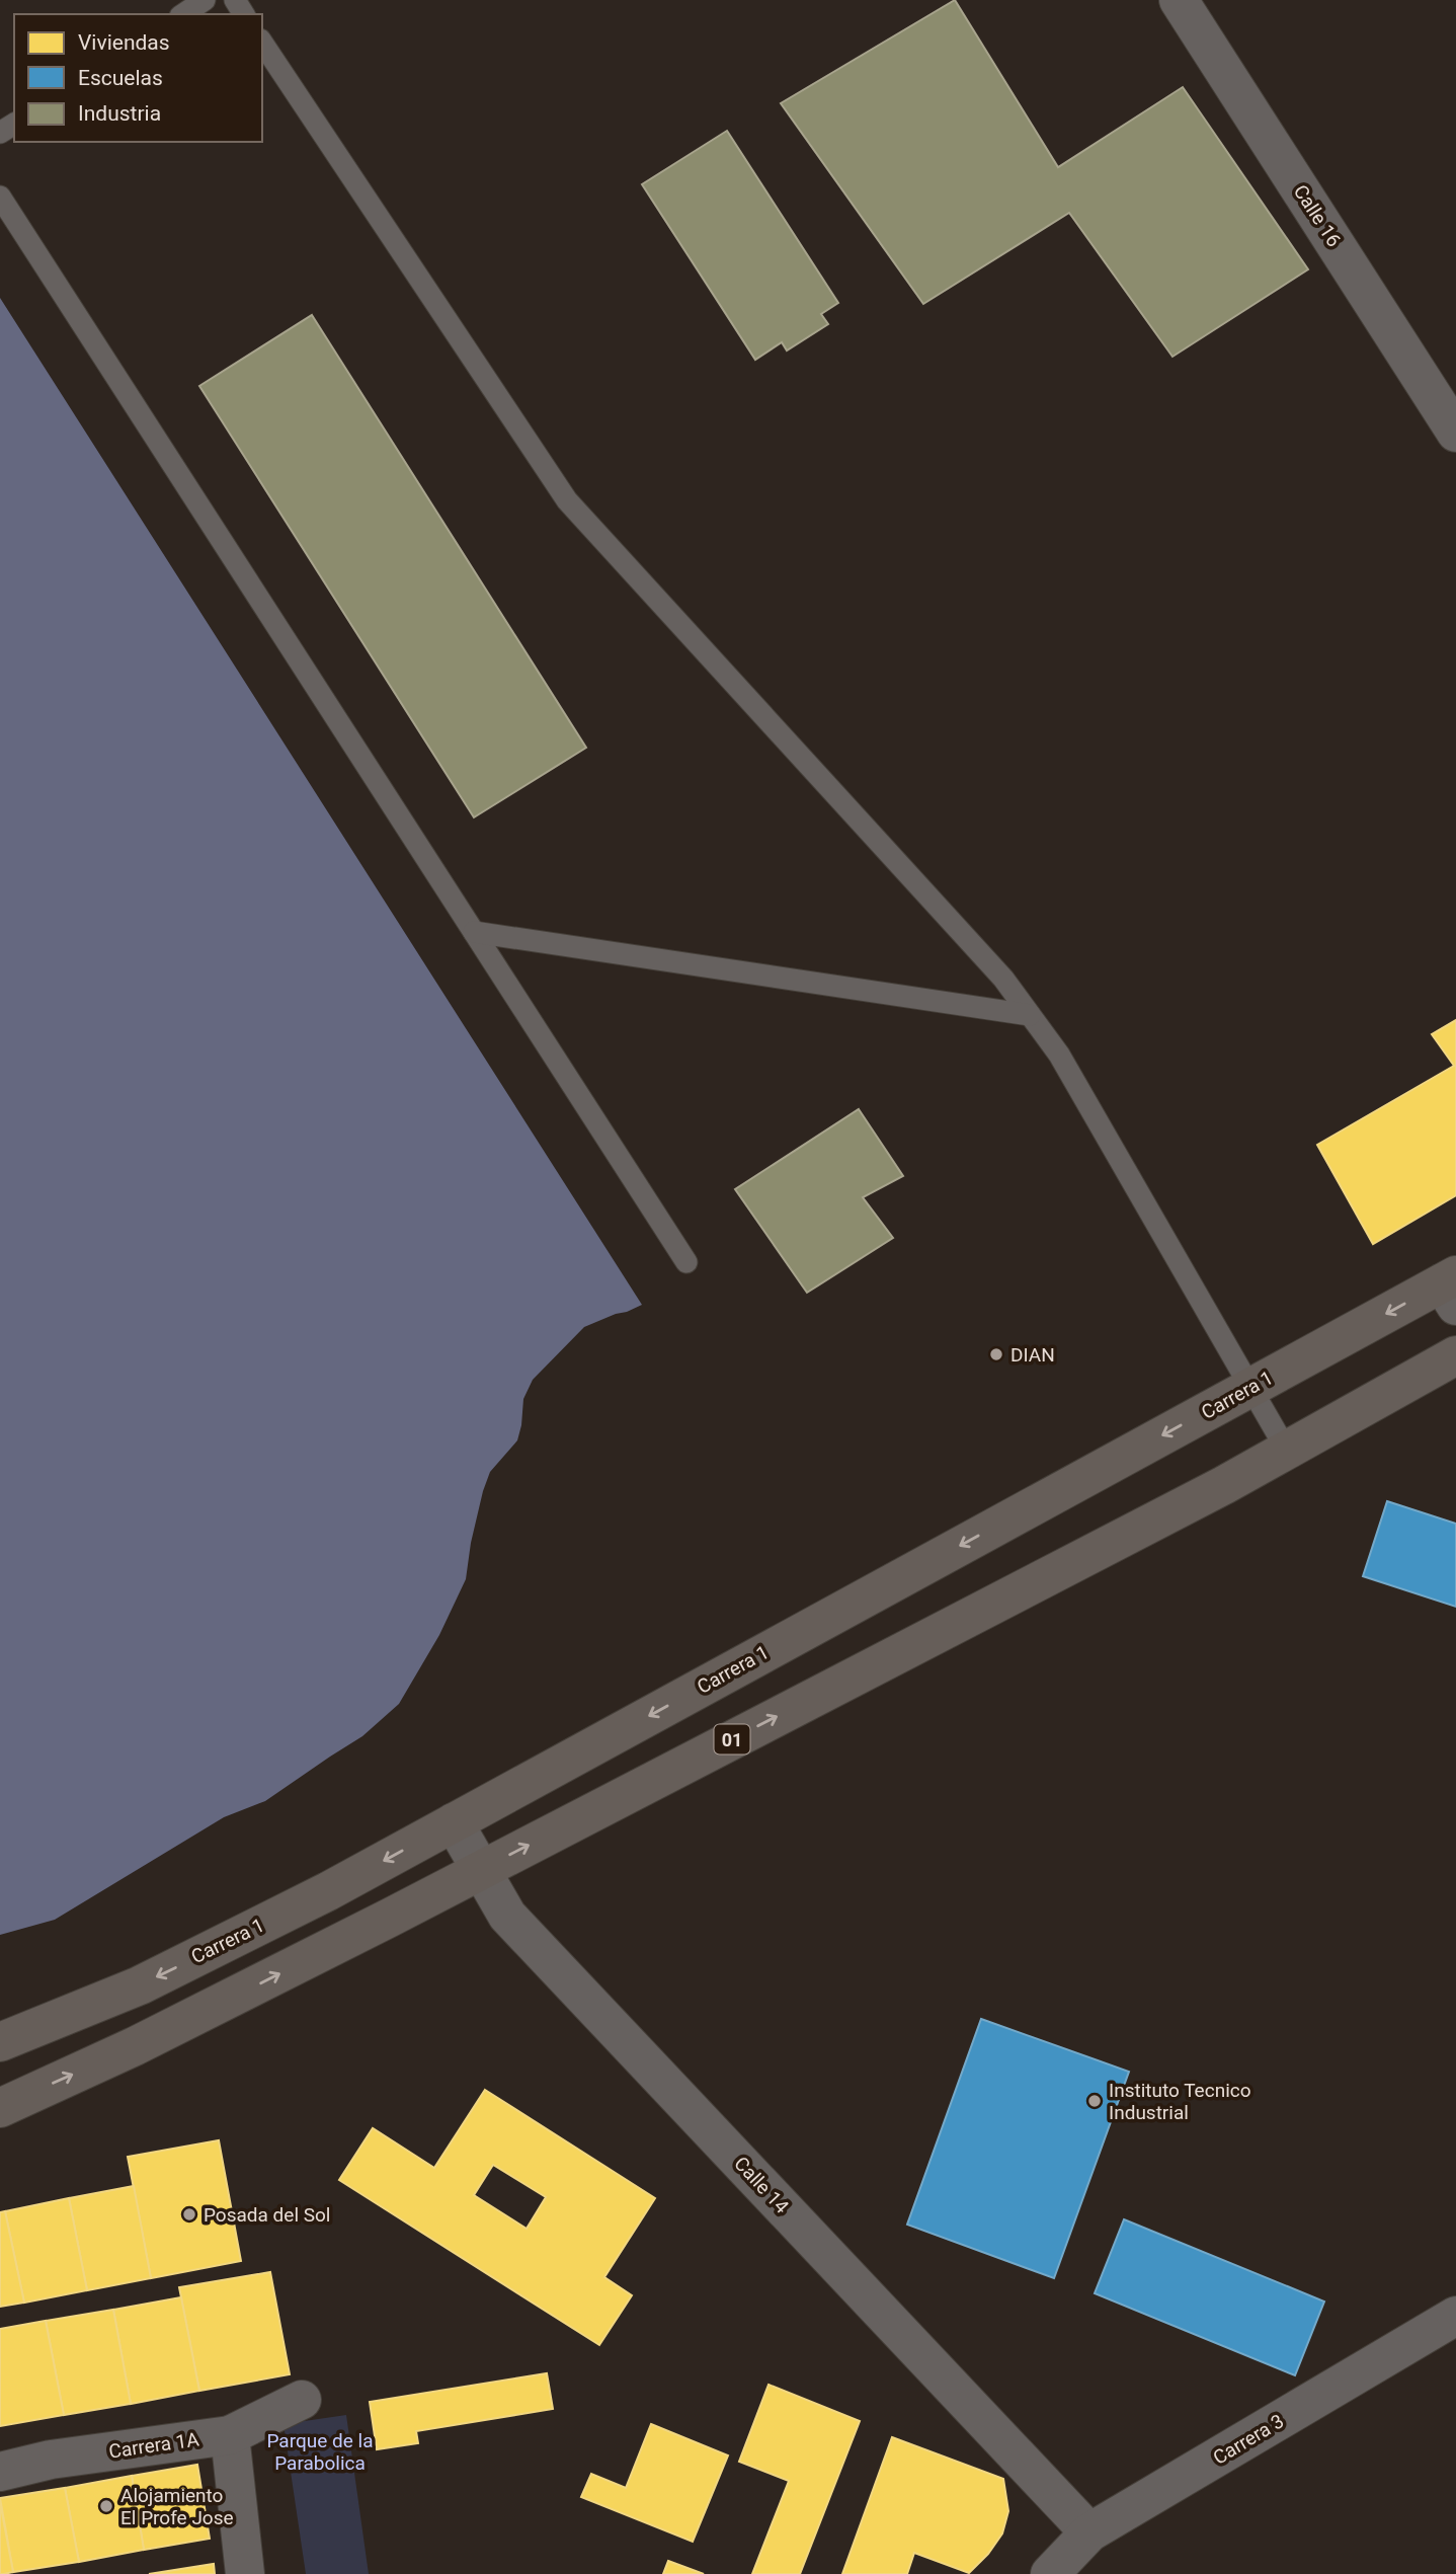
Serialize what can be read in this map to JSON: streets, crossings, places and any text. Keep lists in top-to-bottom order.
{
  "streets": {
    "highway": ["Carrera 1", "01"],
    "street": [
      "Calle 16",
      "Calle 14",
      "Carrera 3",
      "Carrera 1A"
    ]
  },
  "crossings": [
    ["Carrera 1", "Calle 14"],
    ["01", "Calle 14"],
    ["Calle 14", "Carrera 3"]
  ],
  "parks": ["Parque de la Parabolica"],
  "places": [
    "DIAN",
    "Instituto Tecnico Industrial",
    "Posada del Sol",
    "Alojamiento El Profe Jose"
  ],
  "legend": ["Viviendas", "Escuelas", "Industria"]
}
